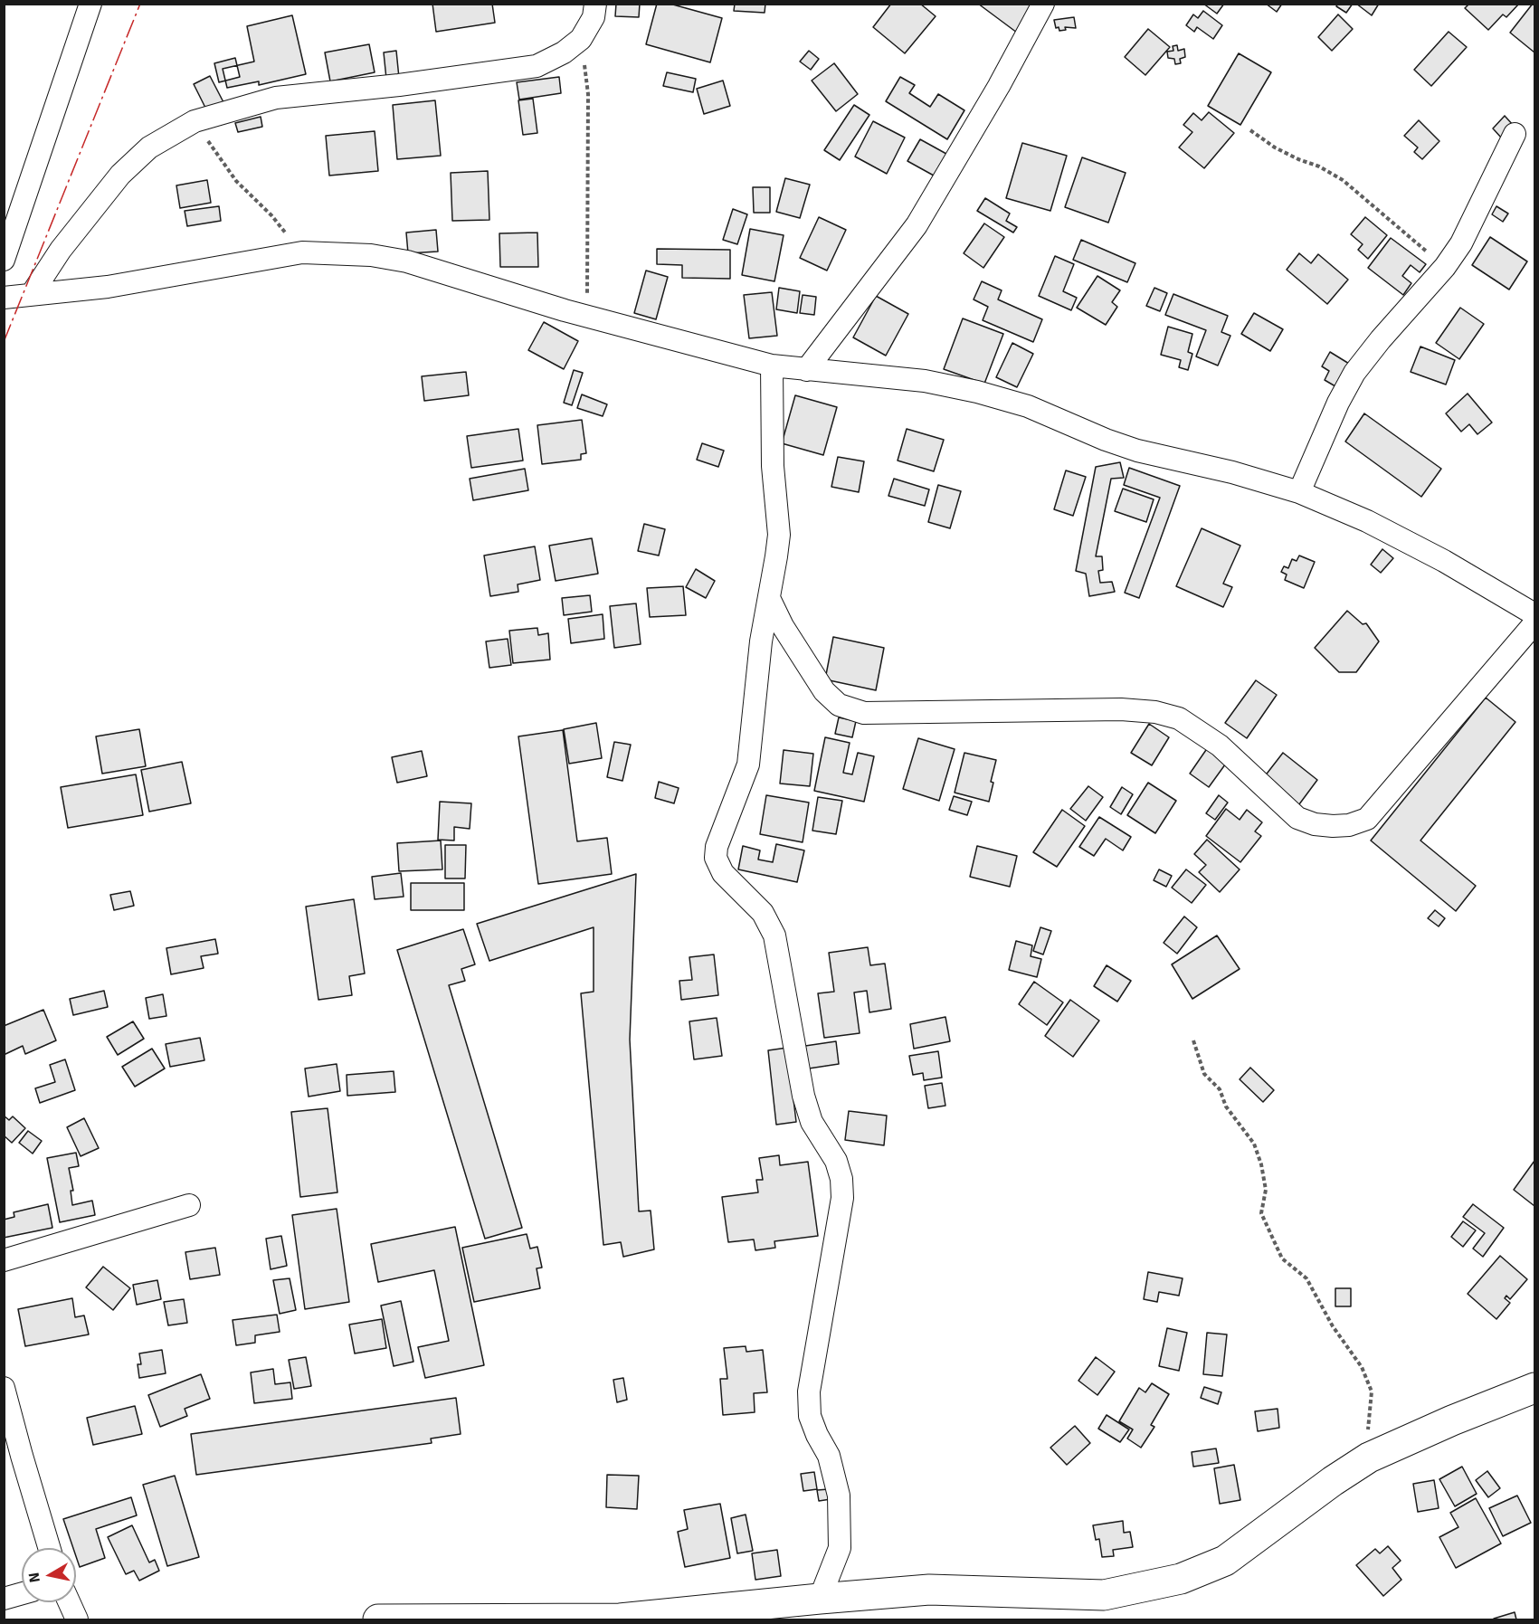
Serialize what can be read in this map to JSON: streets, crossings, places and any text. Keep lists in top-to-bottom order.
{
  "north": "left"
}
